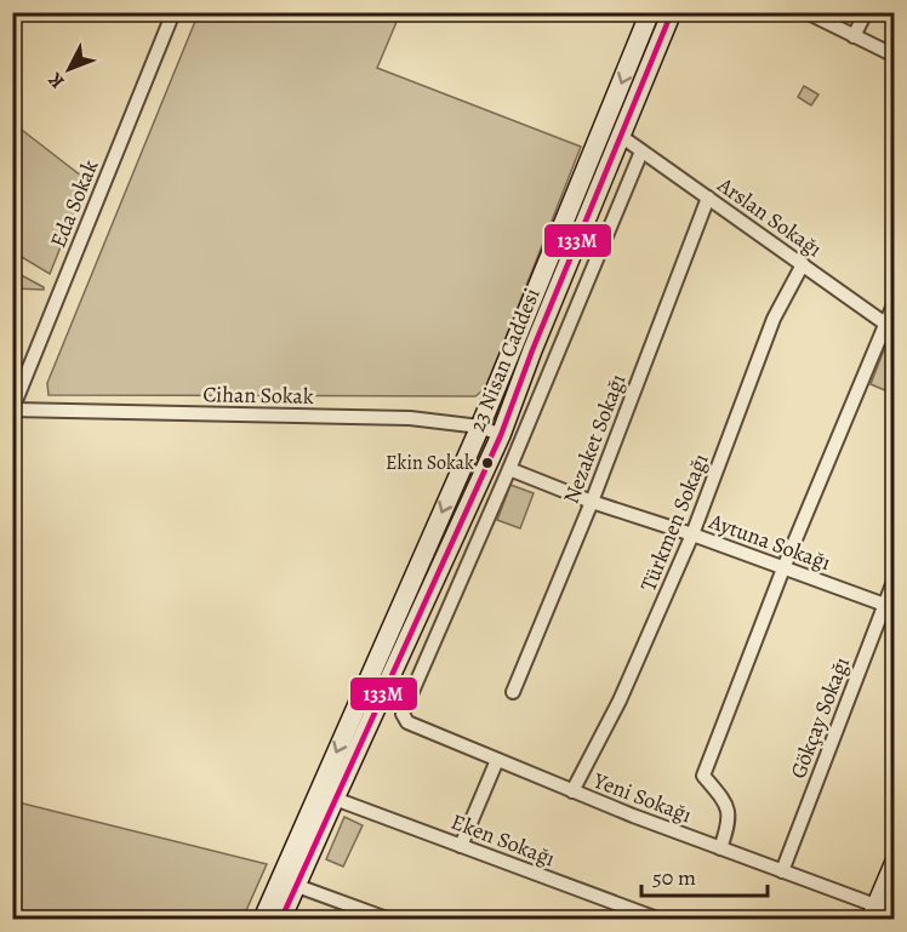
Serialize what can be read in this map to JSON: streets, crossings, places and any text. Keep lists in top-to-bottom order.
{
  "streets": {
    "street": [
      "Eda Sokak",
      "Arslan Sokağı",
      "23 Nisan Caddesi",
      "Cihan Sokak",
      "Nezaket Sokağı",
      "Türkmen Sokağı",
      "Aytuna Sokağı",
      "Gökçay Sokağı",
      "Yeni Sokağı",
      "Eken Sokağı"
    ]
  },
  "crossings": [
    ["Eda Sokak", "Cihan Sokak"],
    ["Arslan Sokağı", "23 Nisan Caddesi"],
    ["Arslan Sokağı", "Nezaket Sokağı"],
    ["Arslan Sokağı", "Türkmen Sokağı"],
    ["23 Nisan Caddesi", "Cihan Sokak"],
    ["23 Nisan Caddesi", "Eken Sokağı"],
    ["Nezaket Sokağı", "Aytuna Sokağı"],
    ["Türkmen Sokağı", "Aytuna Sokağı"],
    ["Türkmen Sokağı", "Yeni Sokağı"],
    ["Aytuna Sokağı", "Gökçay Sokağı"],
    ["Aytuna Sokağı", "Yeni Sokağı"],
    ["Gökçay Sokağı", "Yeni Sokağı"]
  ],
  "places": ["Ekin Sokak"],
  "lines": ["transit line 133M"],
  "scale_bar": "50 m",
  "north": "bottom left"
}
